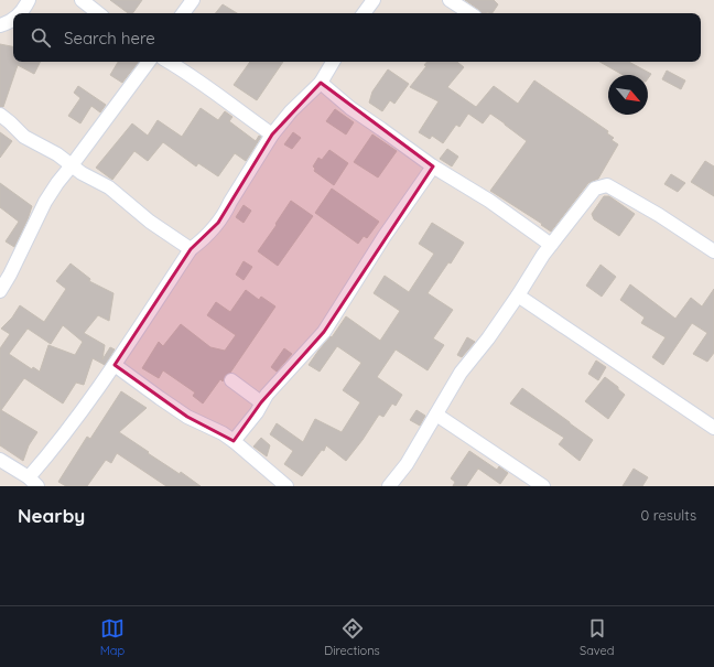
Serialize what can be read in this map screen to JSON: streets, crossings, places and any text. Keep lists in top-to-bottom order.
{
  "north": "bottom right",
  "page": {
    "search": "Search here",
    "heading": ["Nearby", "0 results"],
    "nav": ["Map", "Directions", "Saved"]
  }
}
